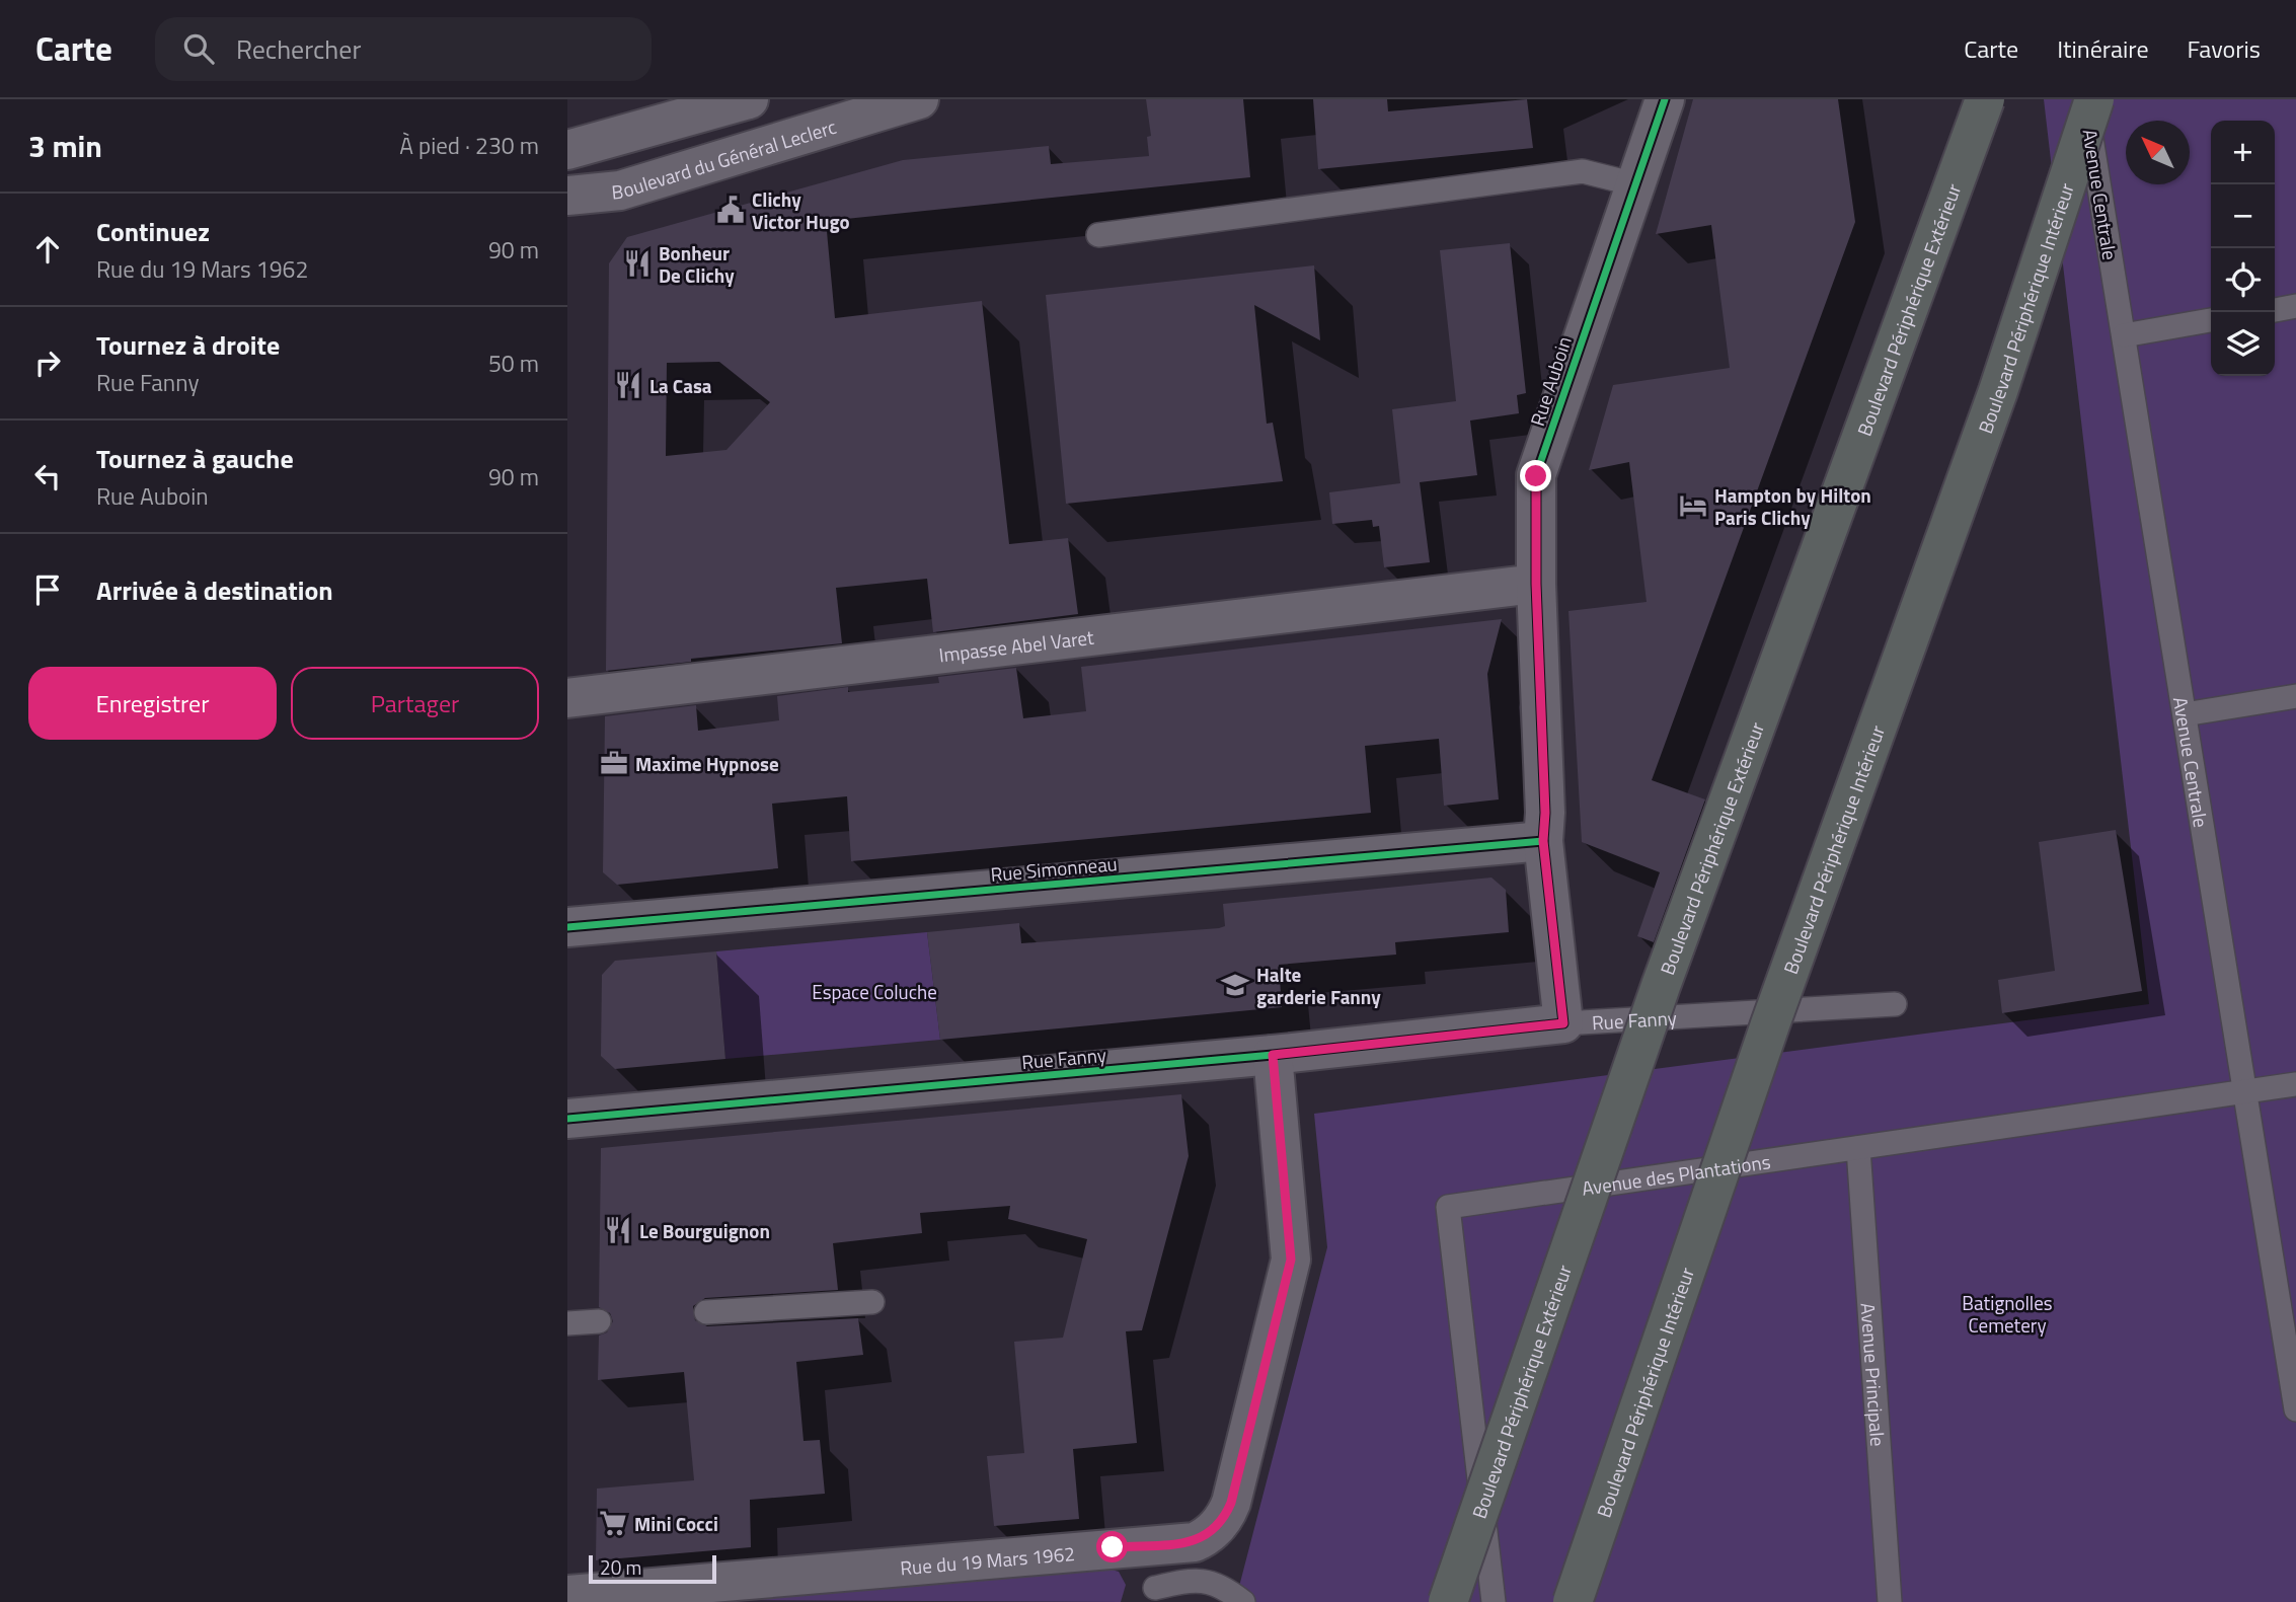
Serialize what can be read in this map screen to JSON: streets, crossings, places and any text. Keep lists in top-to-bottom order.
{
  "streets": {
    "highway": ["Boulevard Périphérique Extérieur", "Boulevard Périphérique Intérieur"],
    "street": [
      "Boulevard du Général Leclerc",
      "Rue Auboin",
      "Impasse Abel Varet",
      "Rue Simonneau",
      "Rue Fanny",
      "Rue du 19 Mars 1962"
    ],
    "lane": ["Avenue Centrale", "Avenue des Plantations", "Avenue Principale"]
  },
  "crossings": [
    ["Avenue Centrale", "Boulevard Périphérique Intérieur"],
    ["Avenue Centrale", "Avenue des Plantations"],
    ["Rue Auboin", "Impasse Abel Varet"],
    ["Rue Auboin", "Rue Simonneau"],
    ["Rue Auboin", "Rue Fanny"],
    ["Rue Fanny", "Rue du 19 Mars 1962"],
    ["Avenue des Plantations", "Avenue Principale"]
  ],
  "parks": ["Espace Coluche", "Batignolles Cemetery"],
  "places": {
    "public building": ["Clichy Victor Hugo"],
    "restaurant": ["Bonheur De Clichy", "La Casa", "Le Bourguignon"],
    "hotel": ["Hampton by Hilton Paris Clichy"],
    "office": ["Maxime Hypnose"],
    "school or university": ["Halte garderie Fanny"],
    "supermarket": ["Mini Cocci"]
  },
  "scale_bar": "20 m",
  "north": "top left",
  "page": {
    "header": "Carte",
    "search": "Rechercher",
    "nav": ["Carte", "Itinéraire", "Favoris"],
    "heading": ["3 min", "À pied · 230 m"],
    "map_buttons": ["+", "−"],
    "list": [
      ["Continuez", "Rue du 19 Mars 1962", "90 m"],
      ["Tournez à droite", "Rue Fanny", "50 m"],
      ["Tournez à gauche", "Rue Auboin", "90 m"],
      "Arrivée à destination"
    ],
    "buttons": ["Enregistrer", "Partager"],
    "scale": "20 m"
  }
}
